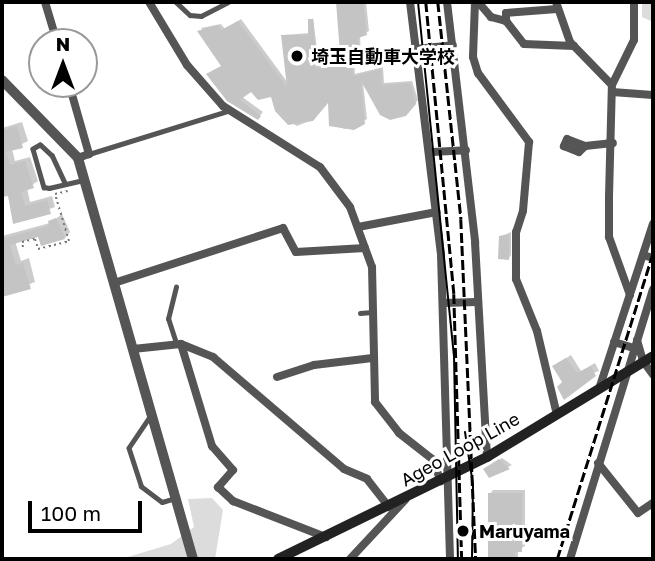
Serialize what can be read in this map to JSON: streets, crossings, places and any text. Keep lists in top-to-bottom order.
{
  "streets": {
    "main road": ["Ageo Loop Line"]
  },
  "places": ["埼玉自動車大学校", "Maruyama"],
  "scale_bar": "100 m",
  "north": "top"
}
